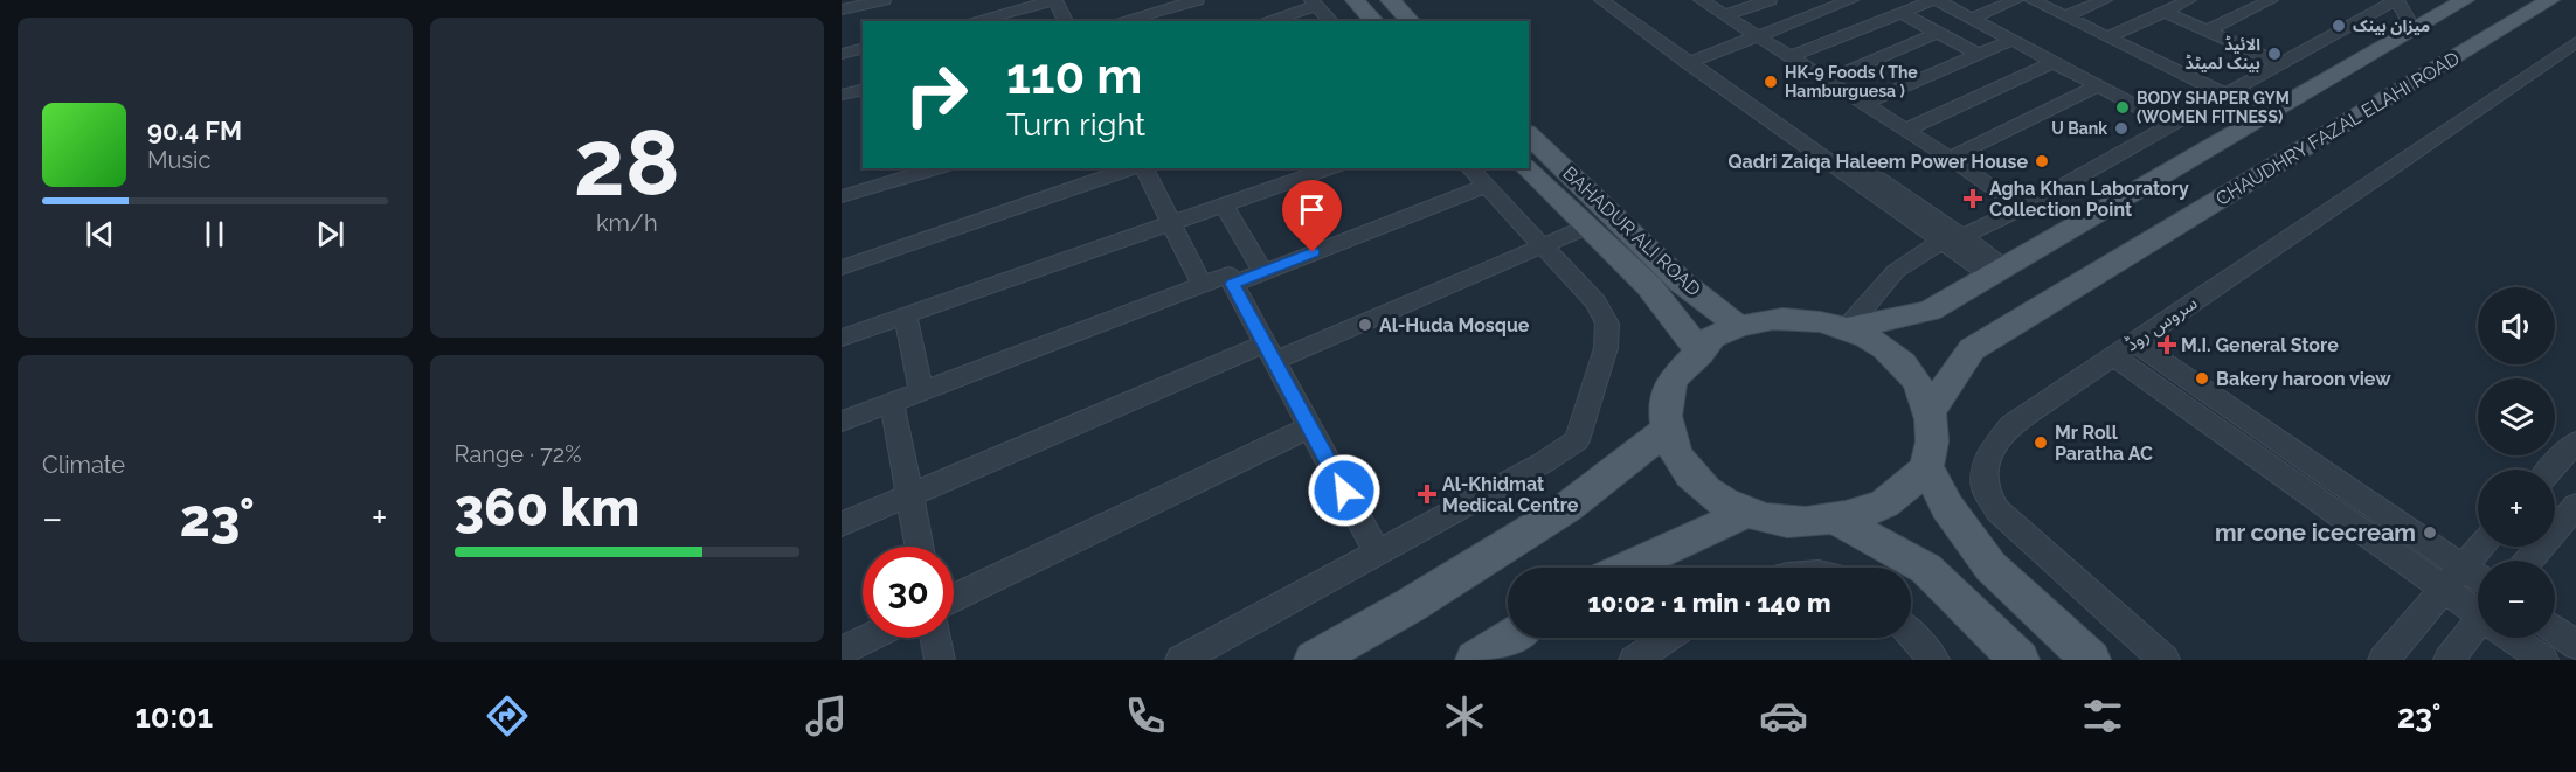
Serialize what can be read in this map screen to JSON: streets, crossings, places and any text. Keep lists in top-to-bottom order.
{
  "streets": {
    "main road": ["CHAUDHRY FAZAL ELAHI ROAD", "BAHADUR ALI ROAD"],
    "street": ["سروس روڈ"]
  },
  "crossings": [
    ["CHAUDHRY FAZAL ELAHI ROAD", "BAHADUR ALI ROAD"]
  ],
  "places": {
    "other": [
      "میزان بینک",
      "الائیڈ بینک لمیٹڈ",
      "HK-9 Foods ( The Hamburguesa )",
      "BODY SHAPER GYM (WOMEN FITNESS)",
      "U Bank",
      "Qadri Zaiqa Haleem Power House",
      "Al-Huda Mosque",
      "Bakery haroon view",
      "Mr Roll Paratha AC",
      "mr cone icecream"
    ],
    "health": ["Agha Khan Laboratory Collection Point", "M.I. General Store", "Al-Khidmat Medical Centre"]
  },
  "page": {
    "tile": [
      ["28", "km/h"],
      "Climate",
      ["Range · 72%", "360 km"]
    ],
    "turn": ["110 m", "Turn right"],
    "song": ["90.4 FM", "Music"],
    "map_buttons": ["+", "−"],
    "heat": ["−", "23°", "+"],
    "limit": "30",
    "trip": "10:02 · 1 min · 140 m",
    "tabs": ["10:01", "23°"]
  }
}
